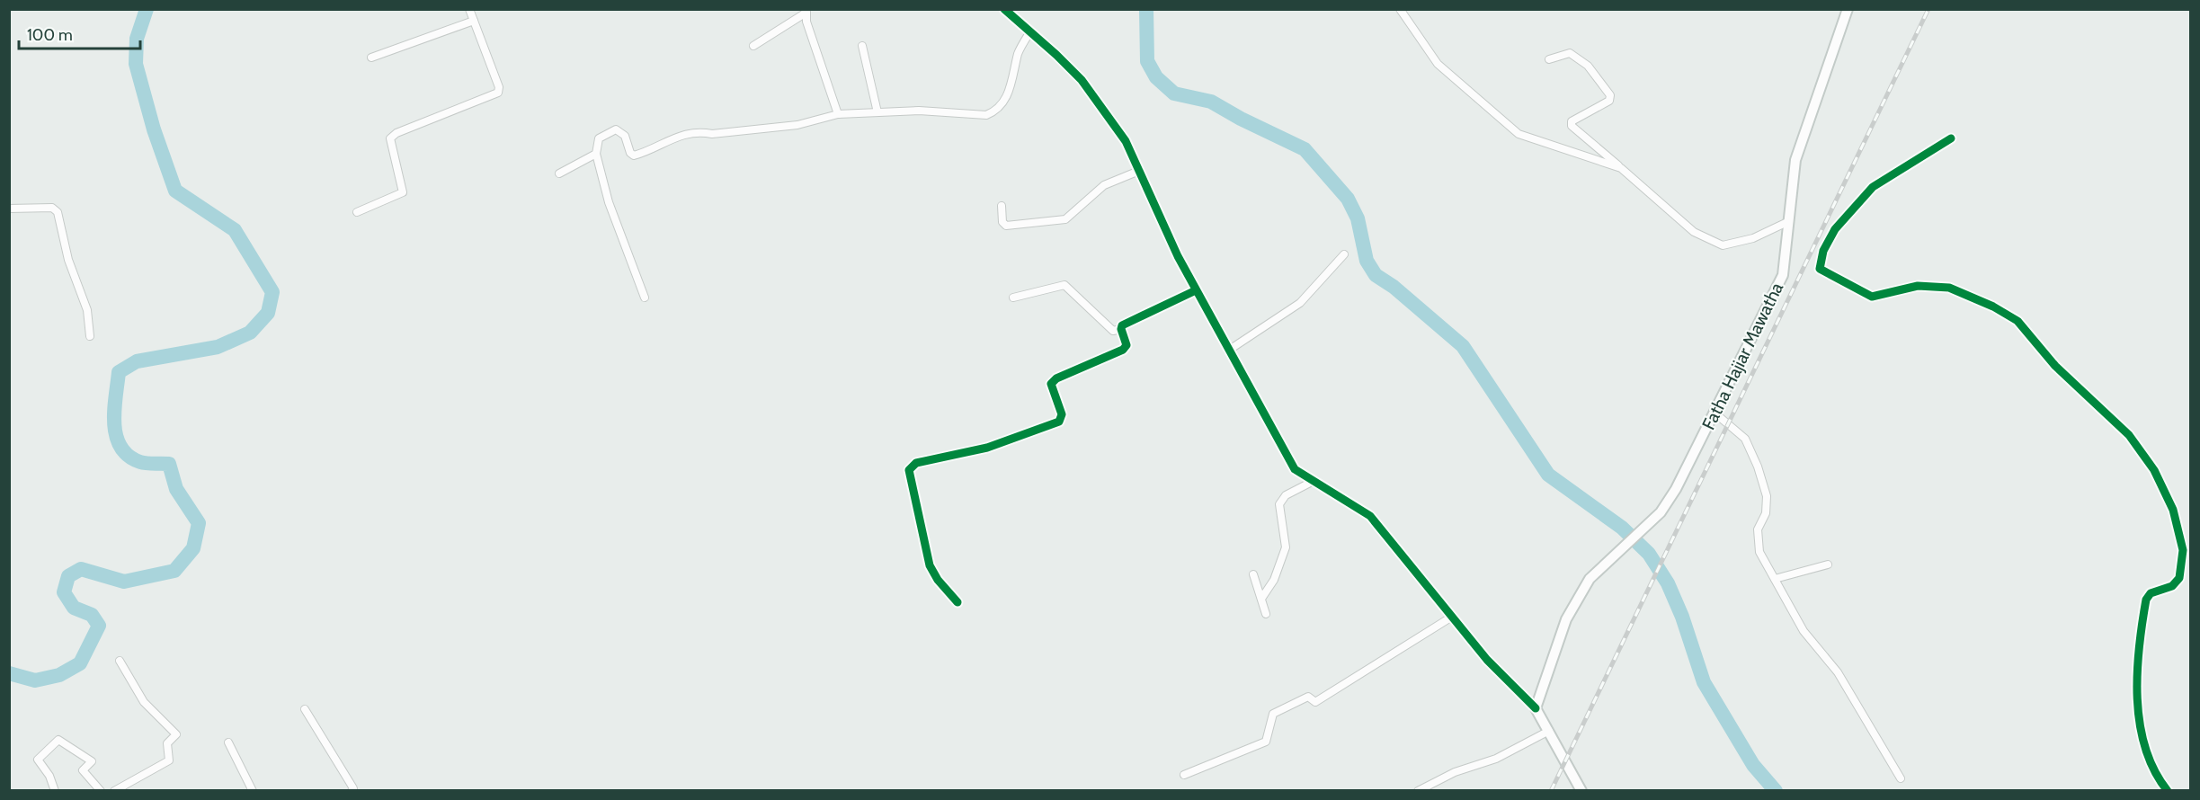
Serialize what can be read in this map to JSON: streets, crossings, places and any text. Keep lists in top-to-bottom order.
{
  "streets": {
    "street": ["Fatha Hajiar Mawatha"]
  },
  "scale_bar": "100 m"
}
